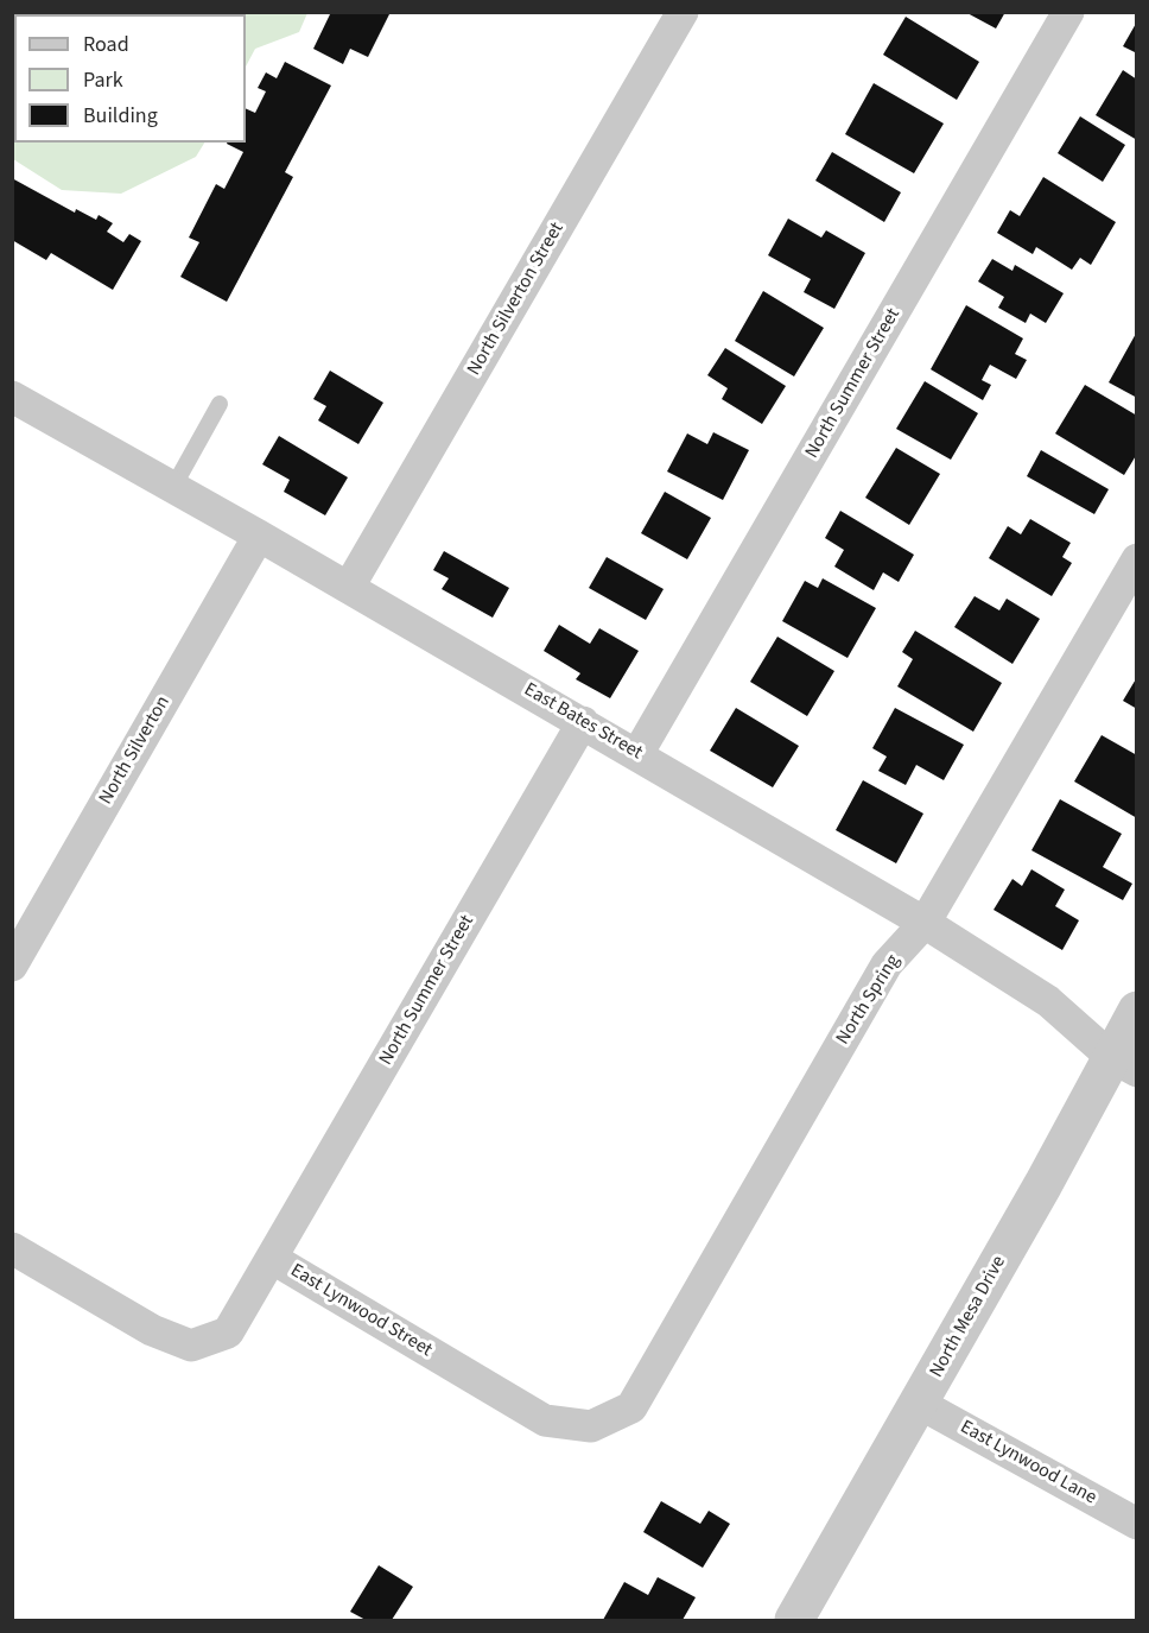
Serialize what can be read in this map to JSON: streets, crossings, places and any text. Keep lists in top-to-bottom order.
{
  "streets": {
    "street": [
      "North Silverton Street",
      "North Summer Street",
      "East Bates Street",
      "North Silverton",
      "North Spring",
      "East Lynwood Street",
      "North Mesa Drive",
      "East Lynwood Lane"
    ]
  },
  "crossings": [
    ["North Silverton Street", "East Bates Street"],
    ["North Summer Street", "East Bates Street"],
    ["North Summer Street", "East Lynwood Street"],
    ["East Bates Street", "North Silverton"],
    ["East Bates Street", "North Spring"],
    ["East Bates Street", "North Mesa Drive"],
    ["North Spring", "East Lynwood Street"],
    ["North Mesa Drive", "East Lynwood Lane"]
  ],
  "legend": ["Road", "Park", "Building"]
}
